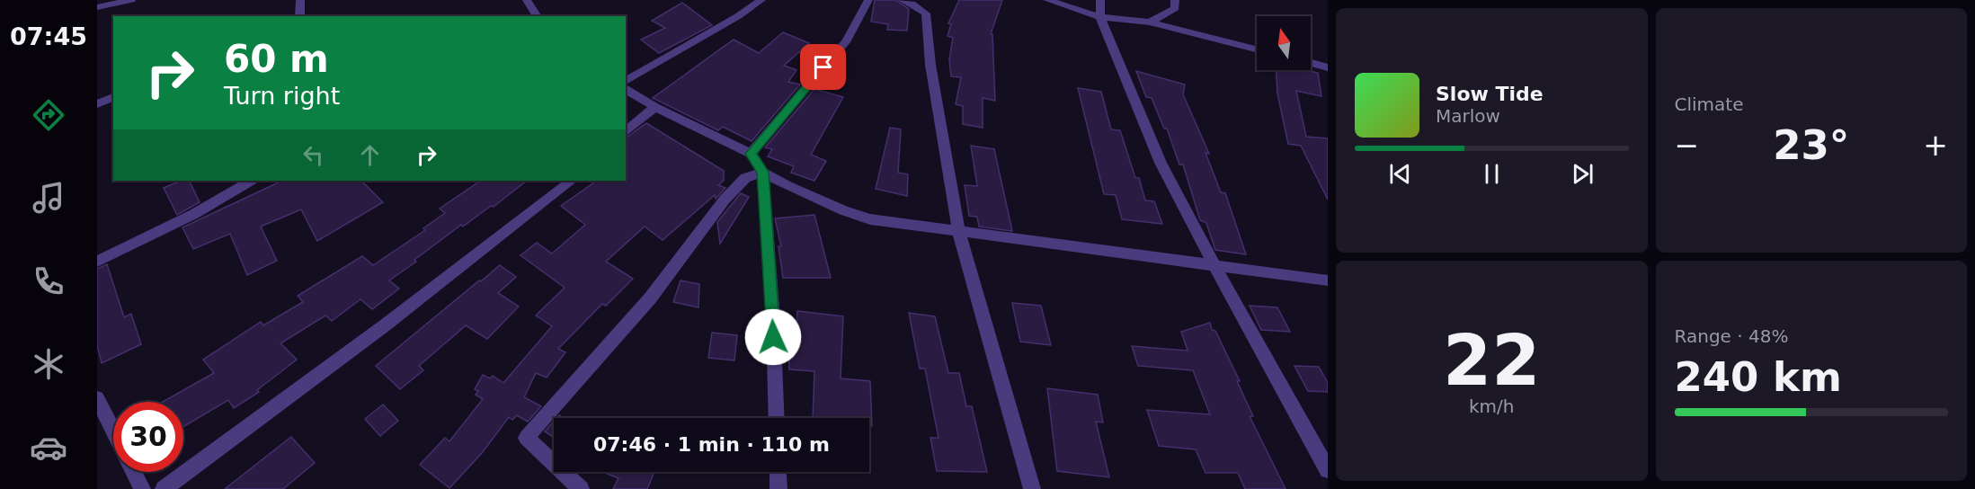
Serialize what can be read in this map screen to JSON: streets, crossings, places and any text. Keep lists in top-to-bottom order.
{
  "north": "top",
  "page": {
    "tabs": "07:45",
    "tile": [
      "Climate",
      ["22", "km/h"],
      ["Range · 48%", "240 km"]
    ],
    "turn": ["60 m", "Turn right"],
    "song": ["Slow Tide", "Marlow"],
    "heat": ["−", "23°", "+"],
    "limit": "30",
    "trip": "07:46 · 1 min · 110 m"
  }
}
